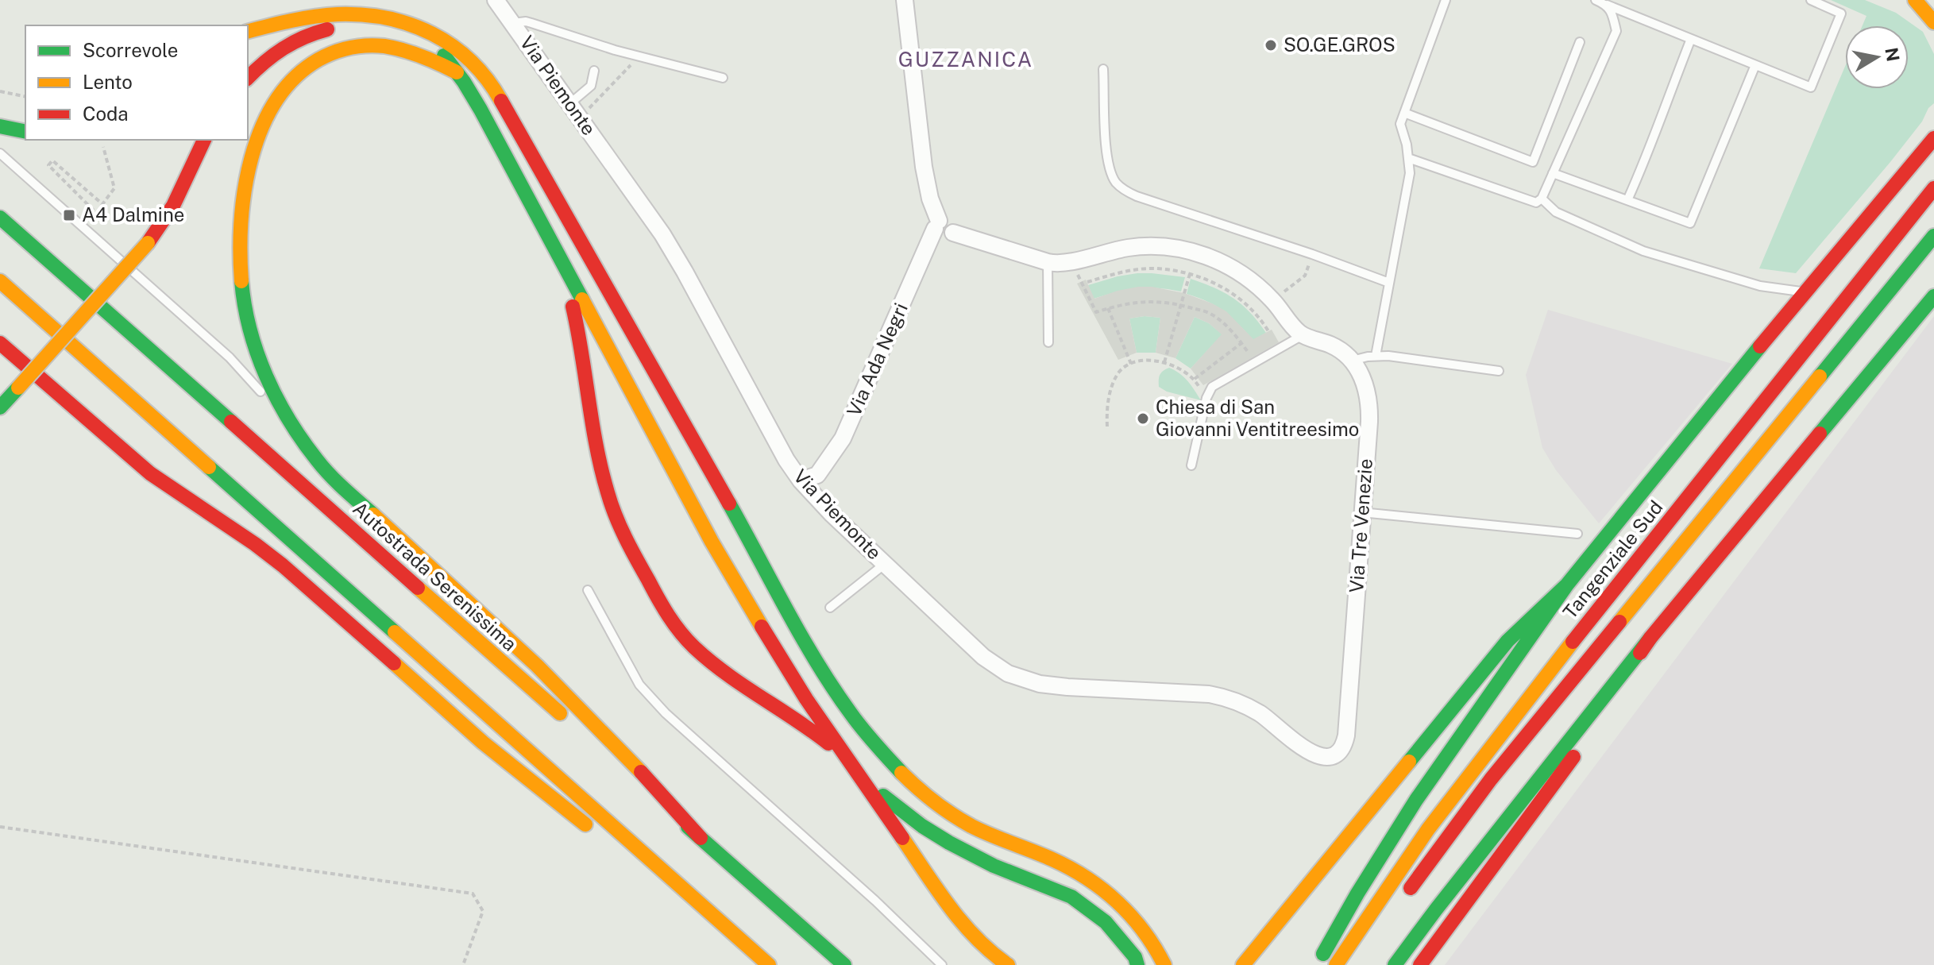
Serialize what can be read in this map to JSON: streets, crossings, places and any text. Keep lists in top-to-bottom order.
{
  "streets": {
    "main road": ["Tangenziale Sud", "Autostrada Serenissima"],
    "street": ["Via Piemonte", "Via Ada Negri", "Via Tre Venezie"]
  },
  "crossings": [
    ["Via Piemonte", "Via Ada Negri"],
    ["Via Piemonte", "Via Tre Venezie"]
  ],
  "districts": ["GUZZANICA"],
  "places": {
    "other": ["SO.GE.GROS", "Chiesa di San Giovanni Ventitreesimo"],
    "transit": ["A4 Dalmine"]
  },
  "legend": ["Scorrevole", "Lento", "Coda"],
  "north": "right"
}
